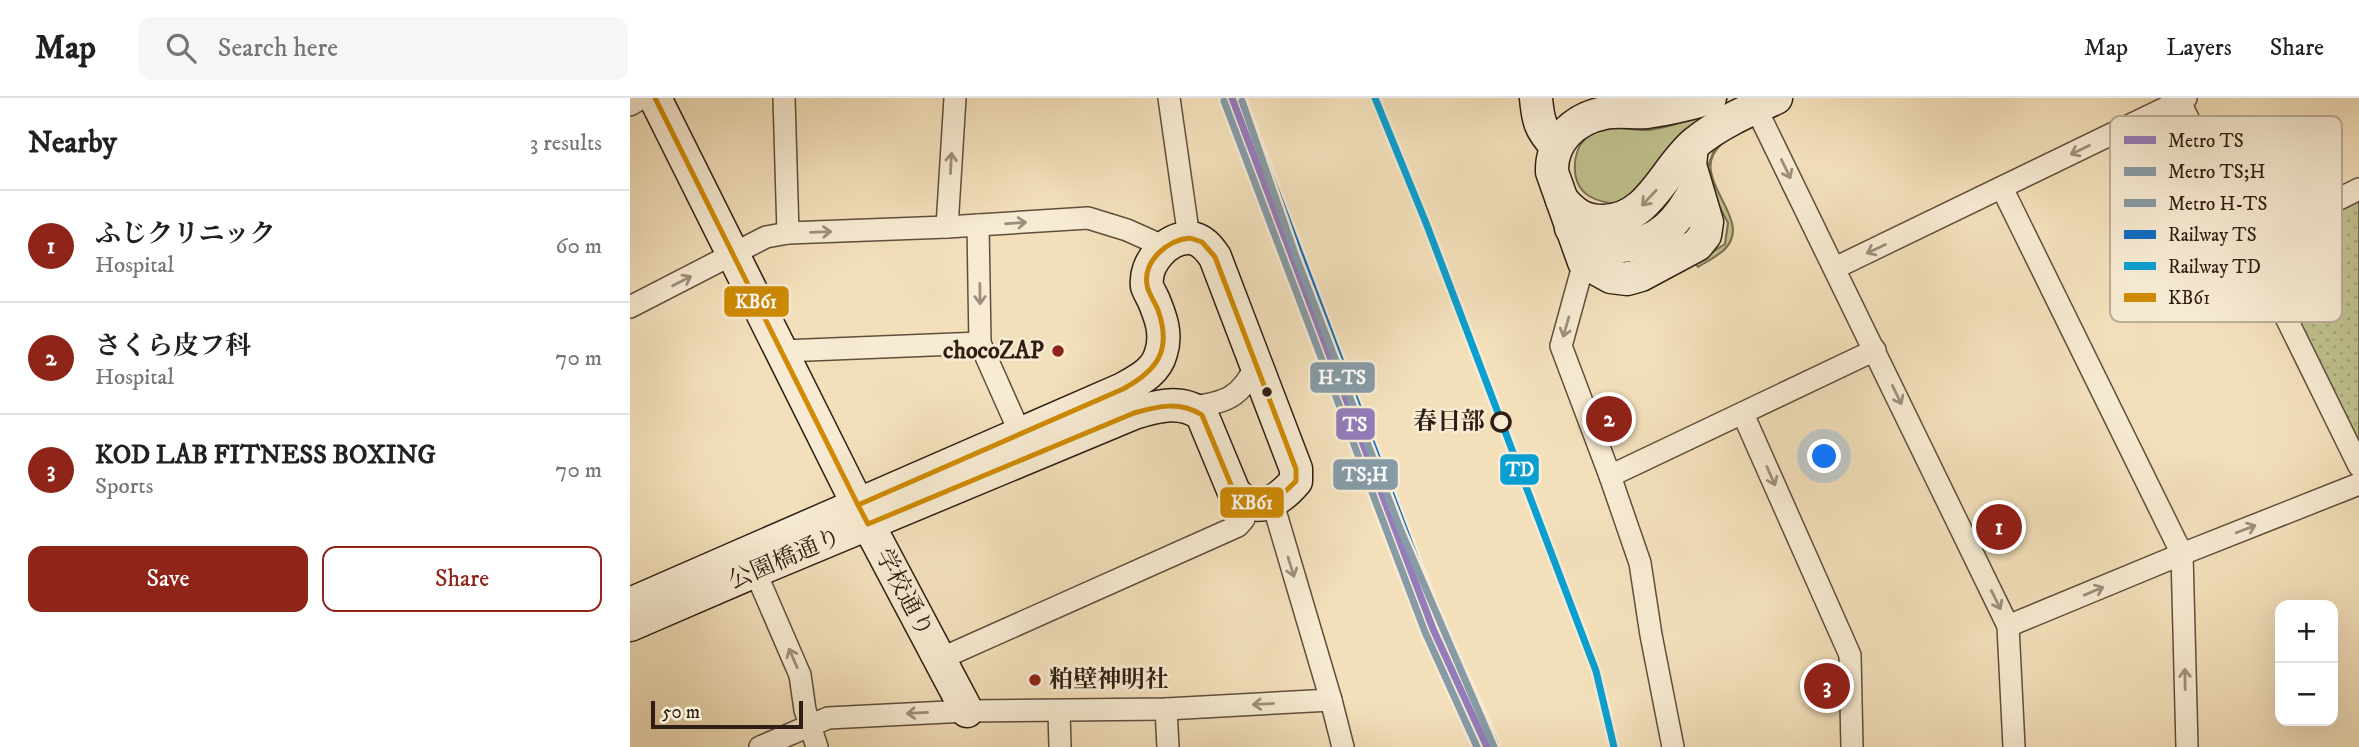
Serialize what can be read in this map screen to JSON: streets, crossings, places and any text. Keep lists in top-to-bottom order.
{
  "streets": {
    "street": ["公園橋通り", "学校通り"]
  },
  "crossings": [
    ["公園橋通り", "学校通り"]
  ],
  "places": ["chocoZAP", "春日部", "粕壁神明社"],
  "lines": [
    "metro line TS",
    "rail line TS",
    "rail line TD",
    "transit line KB61",
    "metro line TS;H",
    "metro line H-TS"
  ],
  "legend": [
    "Metro TS",
    "Metro TS;H",
    "Metro H-TS",
    "Railway TS",
    "Railway TD",
    "KB61"
  ],
  "scale_bar": "50 m",
  "page": {
    "header": "Map",
    "search": "Search here",
    "nav": ["Map", "Layers", "Share"],
    "heading": ["Nearby", "3 results"],
    "list": [
      {
        "mark": "1",
        "name": "ふじクリニック",
        "note": "Hospital",
        "value": "60 m"
      },
      {
        "mark": "2",
        "name": "さくら皮フ科",
        "note": "Hospital",
        "value": "70 m"
      },
      {
        "mark": "3",
        "name": "KOD LAB FITNESS BOXING",
        "note": "Sports",
        "value": "70 m"
      }
    ],
    "pins": ["2", "1", "3"],
    "buttons": ["Save", "Share"],
    "map_buttons": ["+", "−"],
    "scale": "50 m"
  }
}
